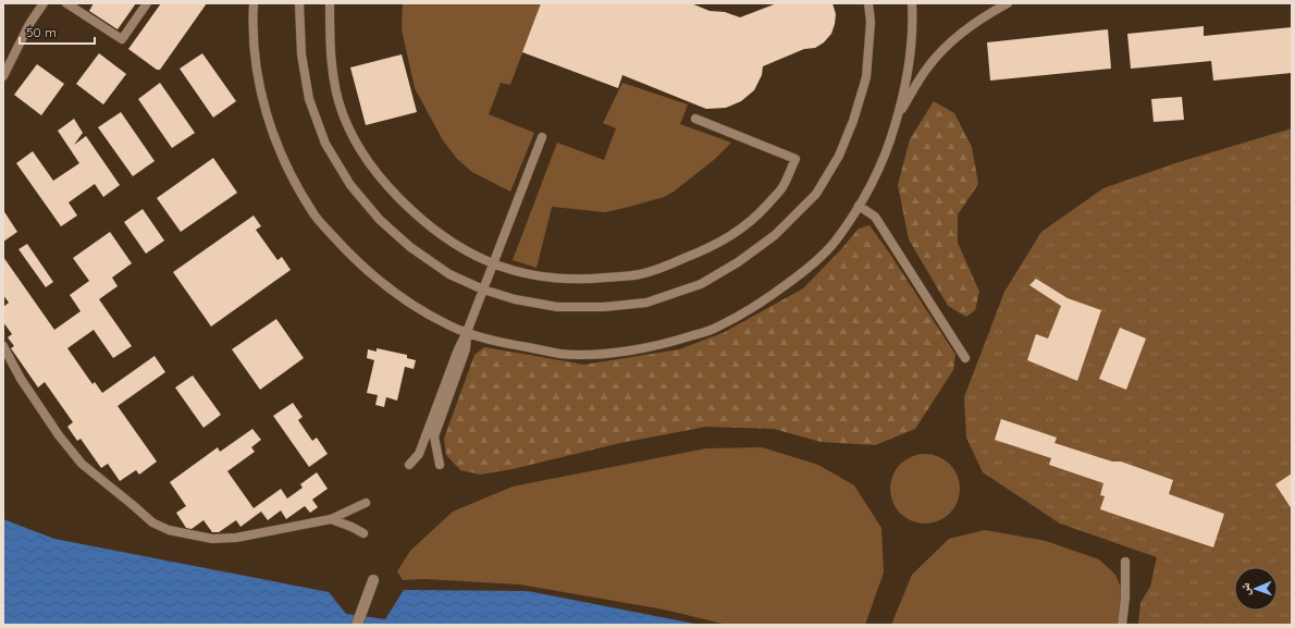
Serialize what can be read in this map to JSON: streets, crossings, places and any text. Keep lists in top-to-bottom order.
{
  "scale_bar": "50 m",
  "north": "left"
}
